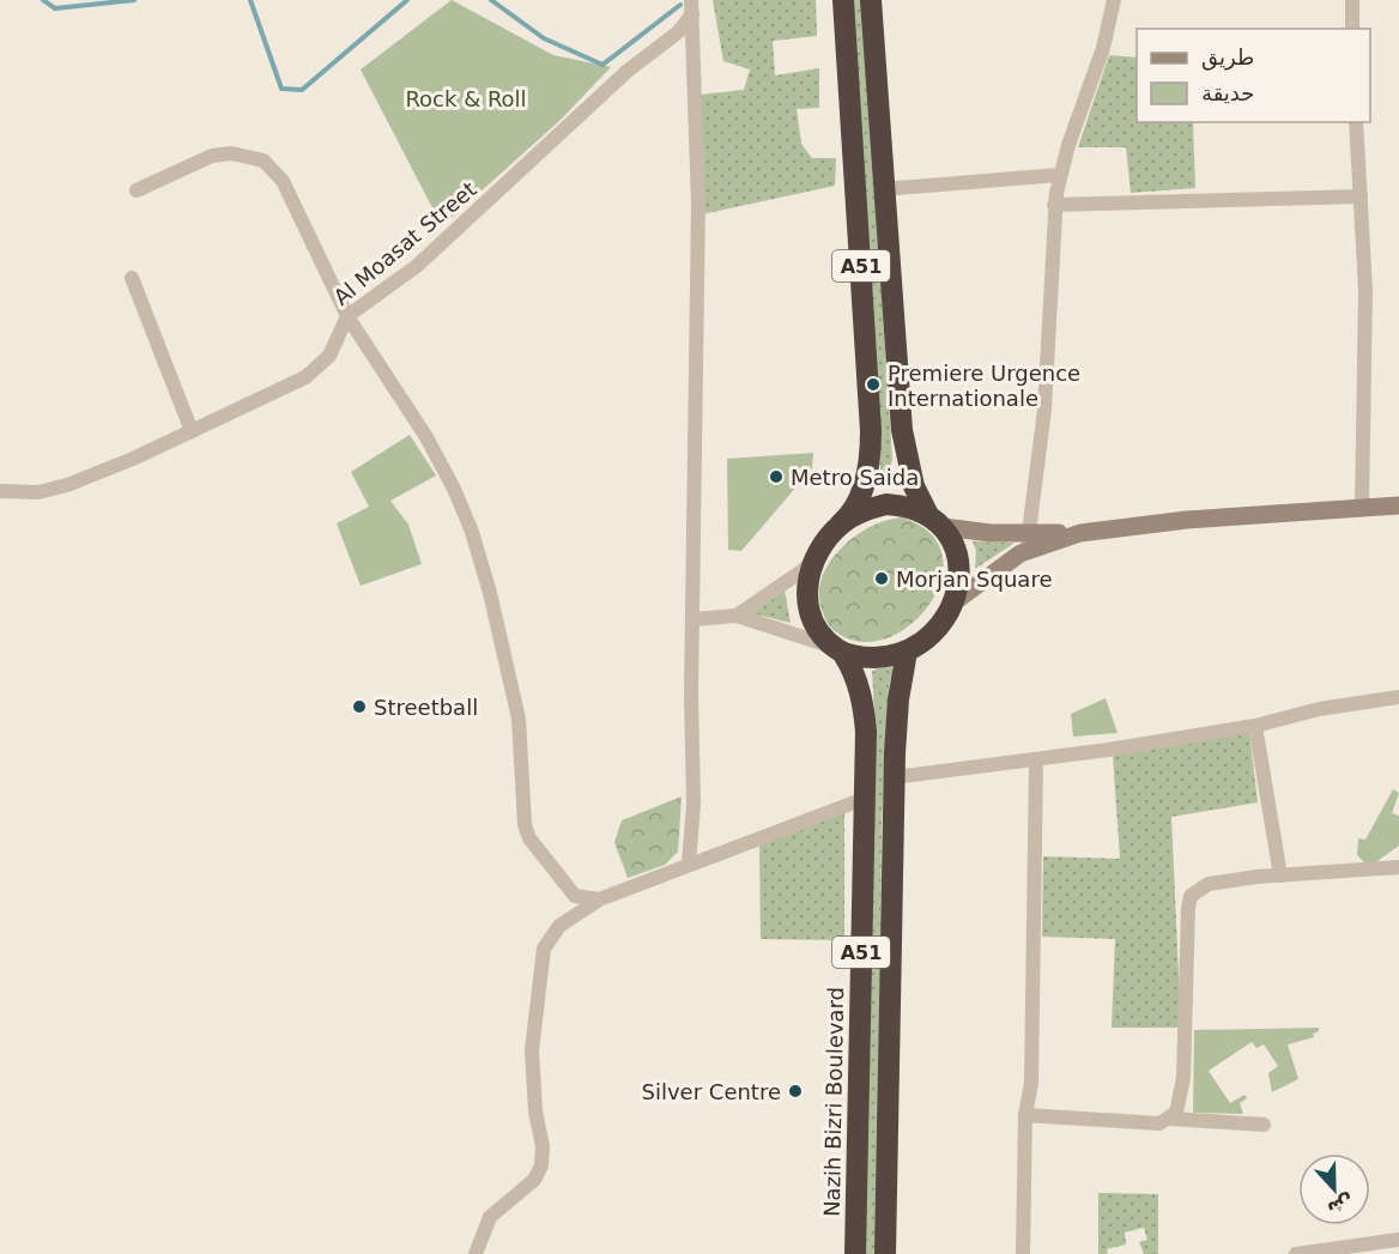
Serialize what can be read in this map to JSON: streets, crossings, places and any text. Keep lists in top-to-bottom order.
{
  "streets": {
    "highway": ["A51", "Nazih Bizri Boulevard"],
    "street": ["Al Moasat Street"]
  },
  "crossings": [
    ["A51", "Nazih Bizri Boulevard"]
  ],
  "parks": ["Rock & Roll"],
  "places": [
    "Premiere Urgence Internationale",
    "Metro Saida",
    "Morjan Square",
    "Streetball",
    "Silver Centre"
  ],
  "legend": ["طريق", "حديقة"],
  "north": "bottom"
}
